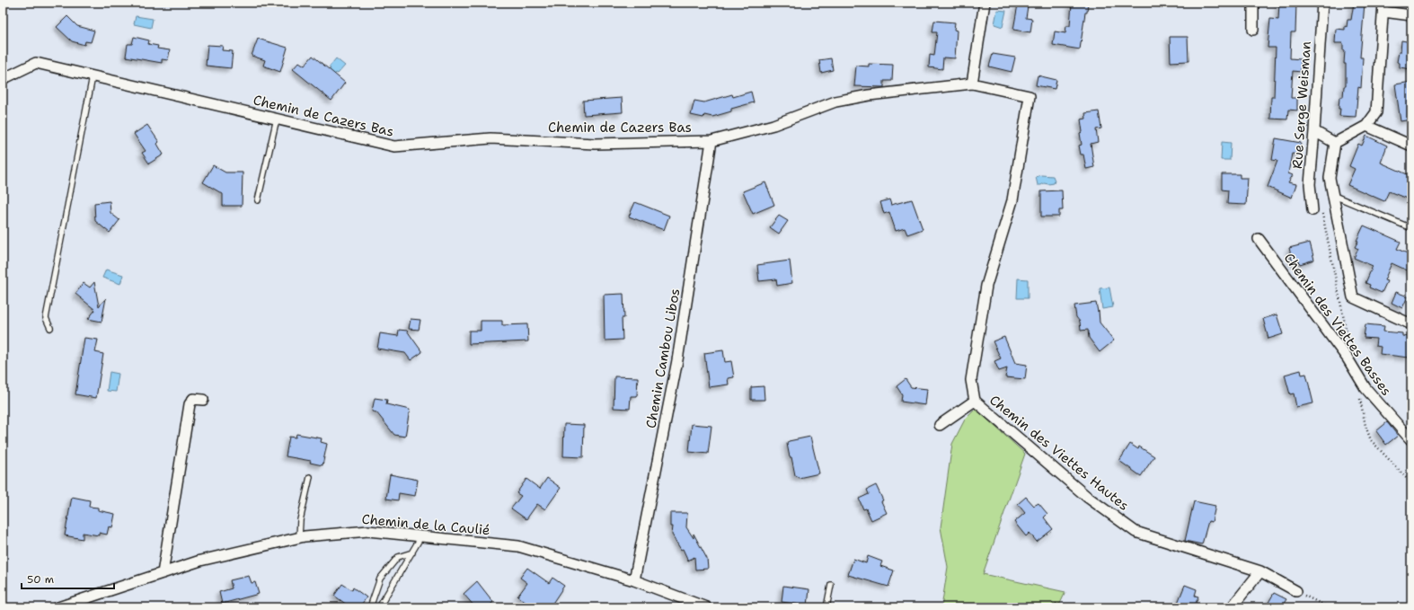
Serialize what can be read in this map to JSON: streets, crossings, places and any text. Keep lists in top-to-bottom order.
{
  "streets": {
    "street": [
      "Rue Serge Weisman",
      "Chemin de Cazers Bas",
      "Chemin des Viettes Basses",
      "Chemin Cambou Libos",
      "Chemin des Viettes Hautes",
      "Chemin de la Caulié"
    ]
  },
  "crossings": [
    ["Chemin de Cazers Bas", "Chemin Cambou Libos"],
    ["Chemin de Cazers Bas", "Chemin des Viettes Hautes"],
    ["Chemin Cambou Libos", "Chemin des Viettes Hautes"],
    ["Chemin Cambou Libos", "Chemin de la Caulié"]
  ],
  "scale_bar": "50 m"
}
